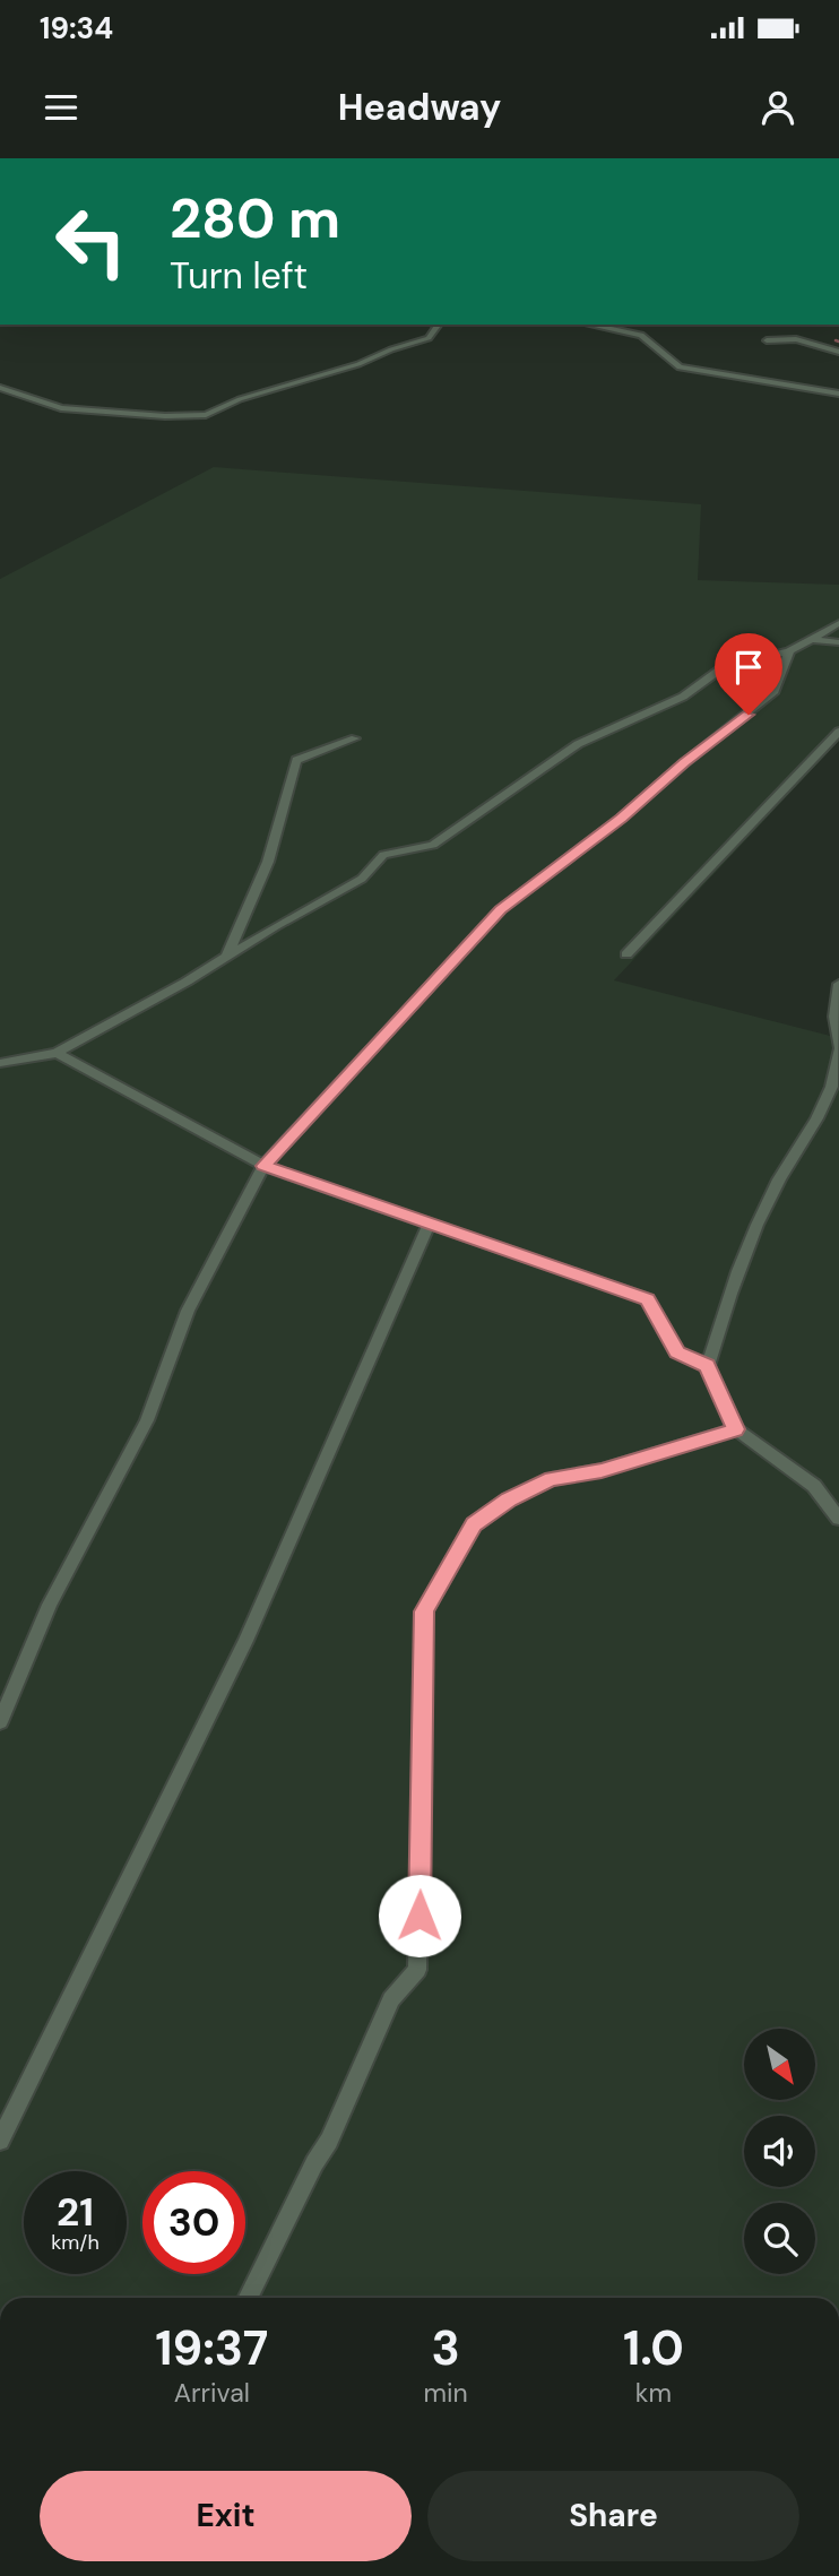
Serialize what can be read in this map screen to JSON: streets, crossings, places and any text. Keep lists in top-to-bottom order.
{
  "north": "bottom right",
  "page": {
    "status": "19:34",
    "header": "Headway",
    "turn": ["280 m", "Turn left"],
    "speed": "21 km/h",
    "limit": "30",
    "eta": [
      "19:37",
      "Arrival",
      "3",
      "min",
      "1.0",
      "km"
    ],
    "buttons": ["Exit", "Share"]
  }
}
